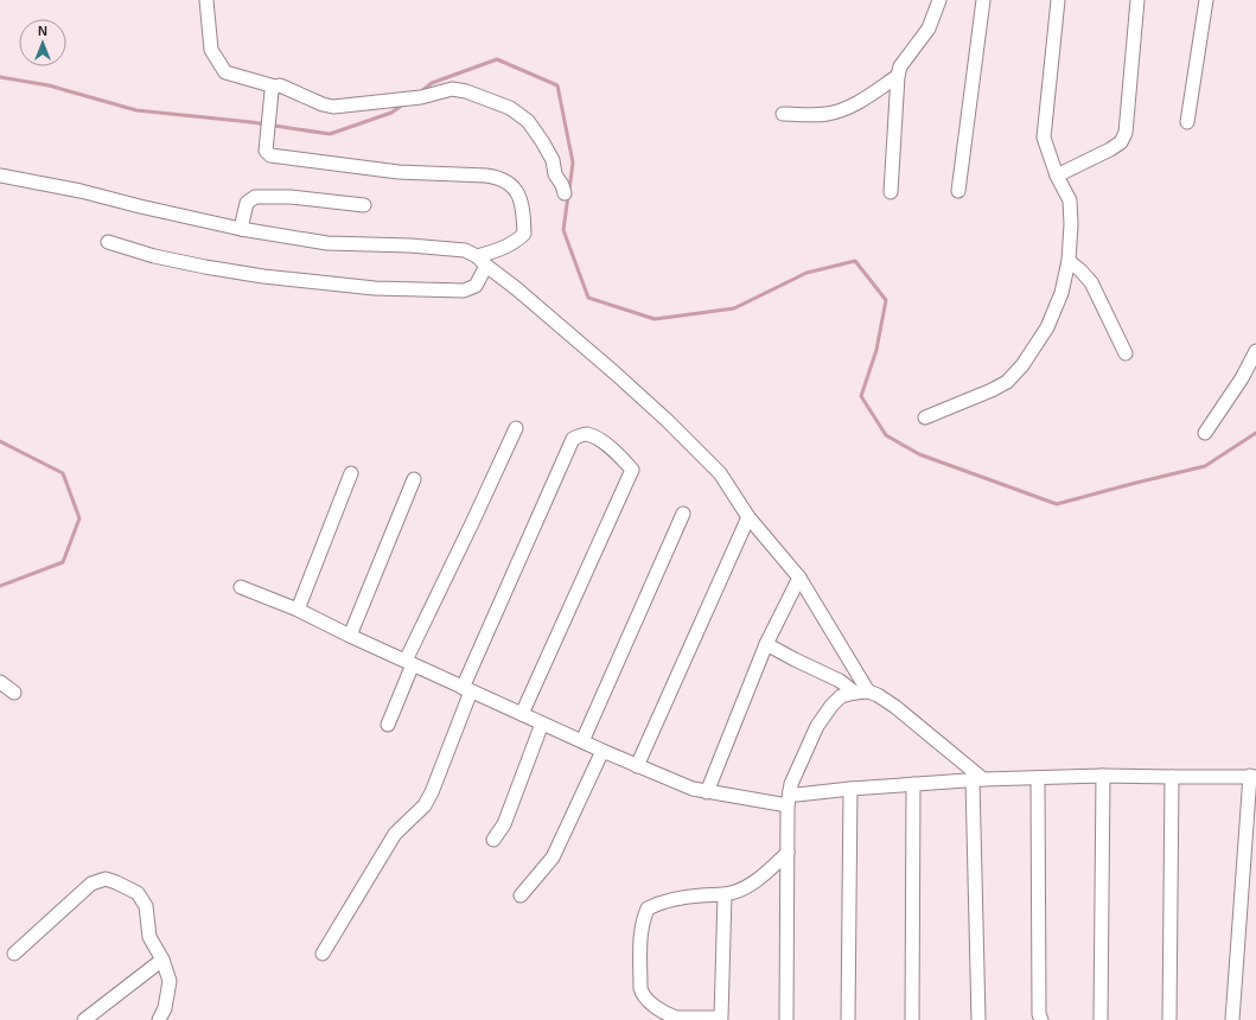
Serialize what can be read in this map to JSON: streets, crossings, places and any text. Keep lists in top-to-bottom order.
{
  "north": "top"
}
